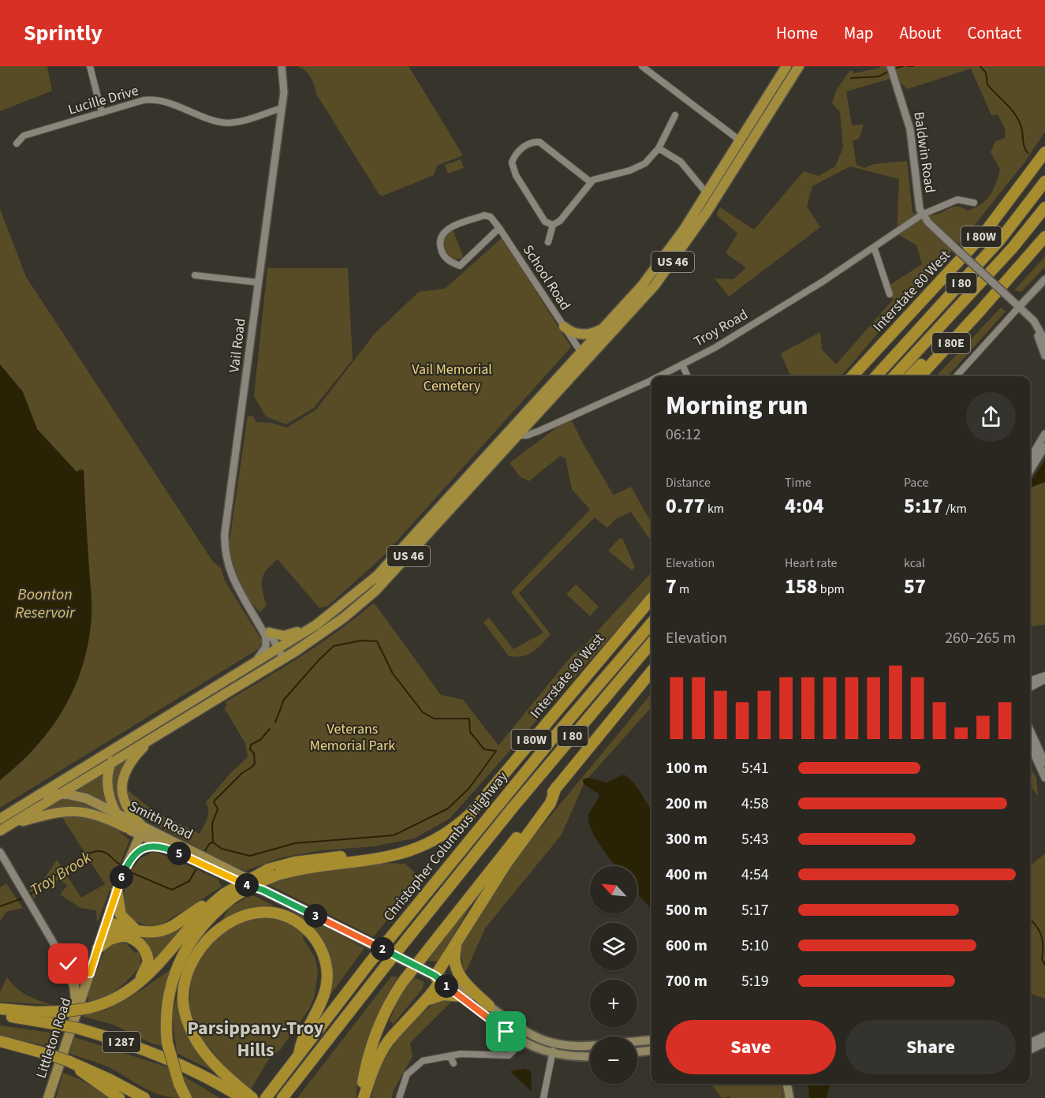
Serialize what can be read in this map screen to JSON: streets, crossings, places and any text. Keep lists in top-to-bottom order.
{
  "streets": {
    "highway": [
      "I 80W",
      "US 46",
      "I 80",
      "Interstate 80 West",
      "I 80E",
      "Christopher Columbus Highway",
      "I 287"
    ],
    "main road": ["Smith Road", "Littleton Road"],
    "street": [
      "Lucille Drive",
      "Baldwin Road",
      "School Road",
      "Troy Road",
      "Vail Road"
    ]
  },
  "crossings": [
    ["Lucille Drive", "Vail Road"],
    ["Baldwin Road", "Troy Road"],
    ["US 46", "School Road"],
    ["US 46", "Troy Road"],
    ["US 46", "Vail Road"],
    ["US 46", "Smith Road"],
    ["Smith Road", "Littleton Road"]
  ],
  "districts": ["Parsippany-Troy Hills"],
  "water": ["Boonton Reservoir", "Troy Brook"],
  "parks": ["Vail Memorial Cemetery", "Veterans Memorial Park"],
  "north": "top left",
  "page": {
    "header": "Sprintly",
    "nav": [
      "Home",
      "Map",
      "About",
      "Contact"
    ],
    "heading": ["Morning run", "06:12"],
    "stats": [
      ["Distance", "0.77 km"],
      ["Time", "4:04"],
      ["Pace", "5:17 /km"],
      ["Elevation", "7 m"],
      ["Heart rate", "158 bpm"],
      ["kcal", "57"]
    ],
    "chart": ["Elevation", "260–265 m"],
    "list": [
      {
        "name": "100 m",
        "note": "5:41"
      },
      {
        "name": "200 m",
        "note": "4:58"
      },
      {
        "name": "300 m",
        "note": "5:43"
      },
      {
        "name": "400 m",
        "note": "4:54"
      },
      {
        "name": "500 m",
        "note": "5:17"
      },
      {
        "name": "600 m",
        "note": "5:10"
      },
      {
        "name": "700 m",
        "note": "5:19"
      }
    ],
    "pins": [
      "5",
      "6",
      "4",
      "3",
      "2",
      "1"
    ],
    "map_buttons": ["+", "−"],
    "buttons": ["Save", "Share"]
  }
}
